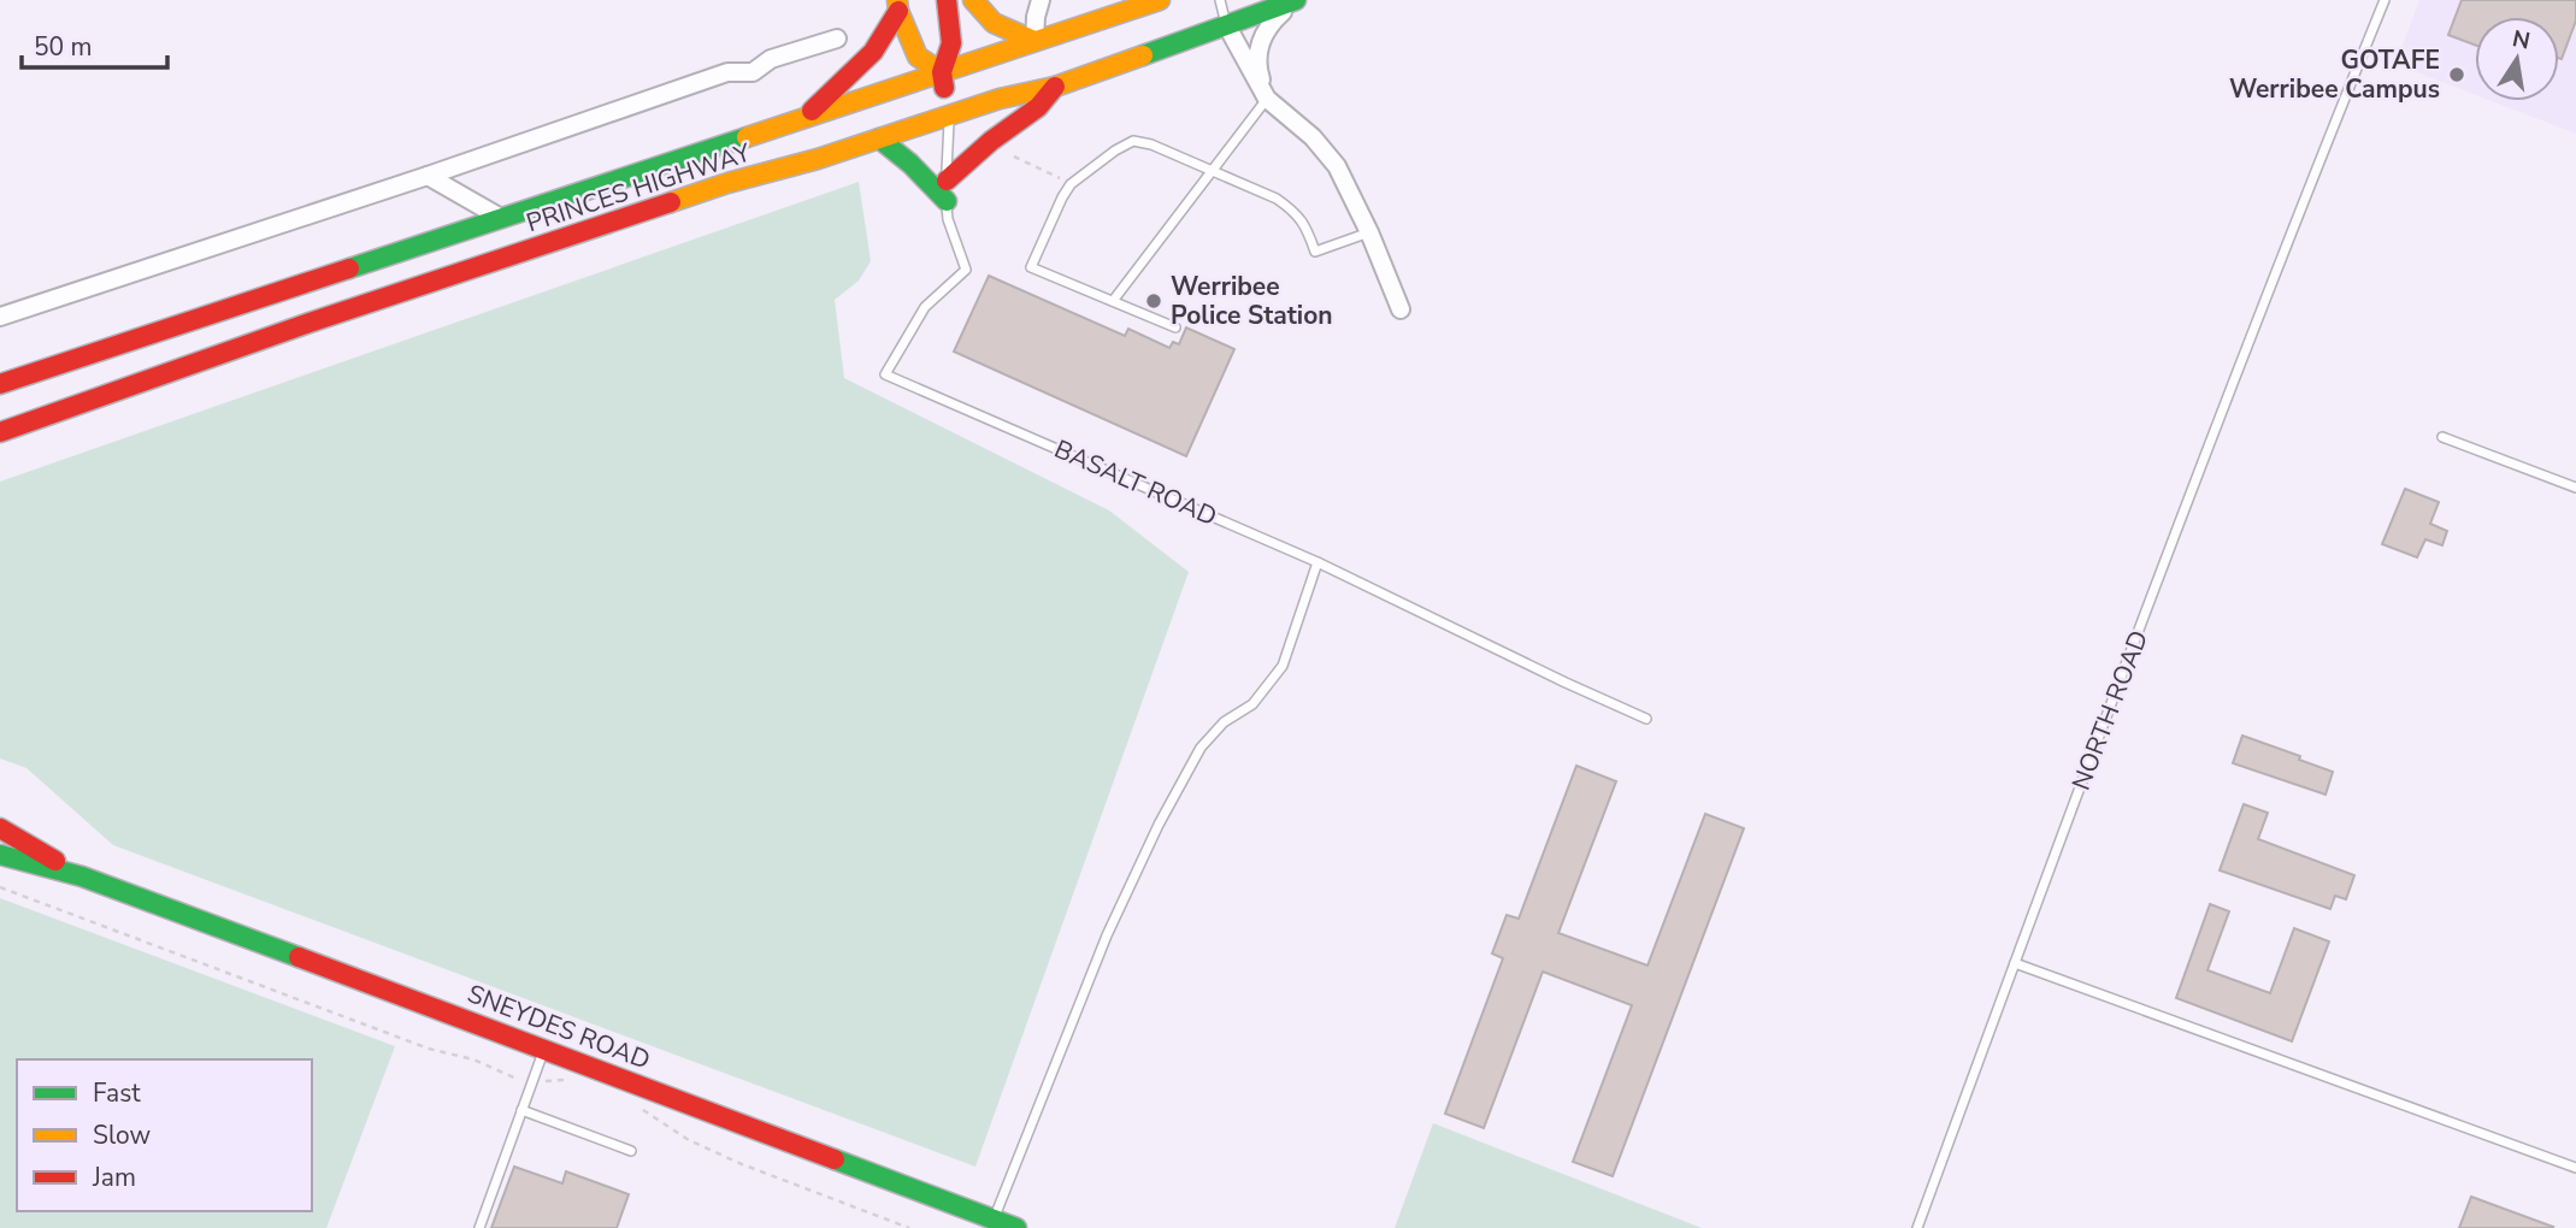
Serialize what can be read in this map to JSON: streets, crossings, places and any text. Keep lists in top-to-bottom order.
{
  "streets": {
    "main road": ["PRINCES HIGHWAY", "SNEYDES ROAD"],
    "lane": ["BASALT ROAD", "NORTH ROAD"]
  },
  "crossings": [
    ["PRINCES HIGHWAY", "BASALT ROAD"]
  ],
  "places": ["GOTAFE Werribee Campus", "Werribee Police Station"],
  "legend": ["Fast", "Slow", "Jam"],
  "scale_bar": "50 m",
  "north": "top"
}
